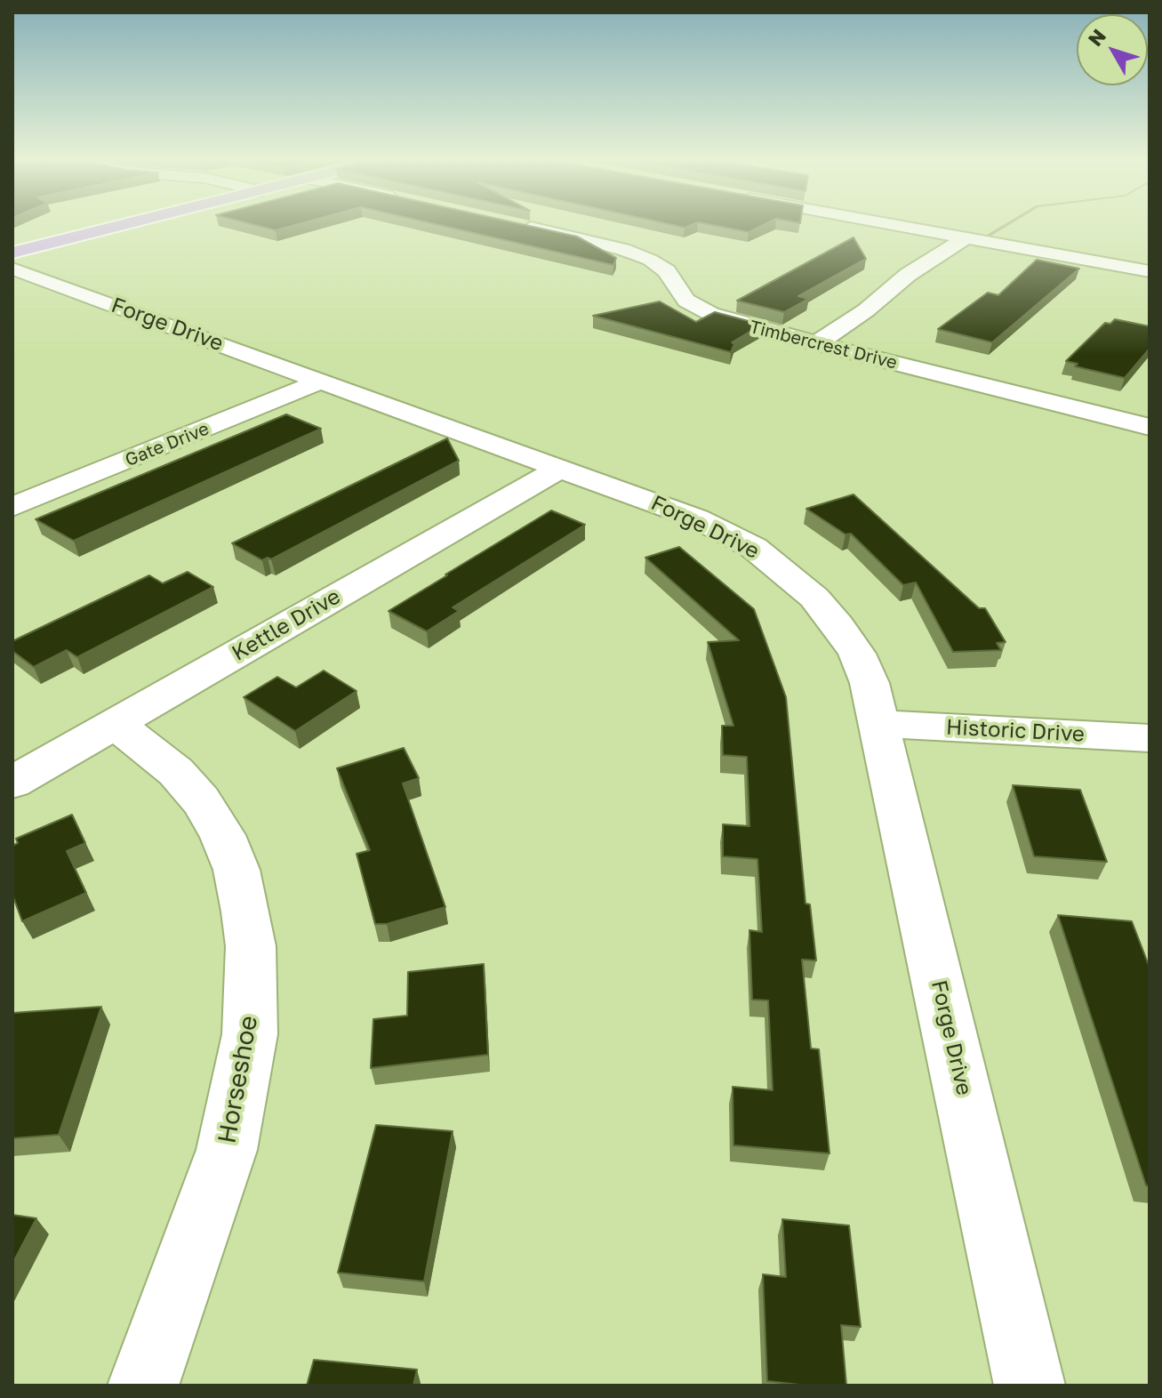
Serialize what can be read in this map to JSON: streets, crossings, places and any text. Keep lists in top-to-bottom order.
{
  "streets": {
    "street": [
      "Forge Drive",
      "Timbercrest Drive",
      "Gate Drive",
      "Kettle Drive",
      "Historic Drive",
      "Horseshoe"
    ]
  },
  "crossings": [
    ["Forge Drive", "Gate Drive"],
    ["Forge Drive", "Kettle Drive"],
    ["Forge Drive", "Historic Drive"],
    ["Kettle Drive", "Horseshoe"]
  ],
  "north": "top left"
}
